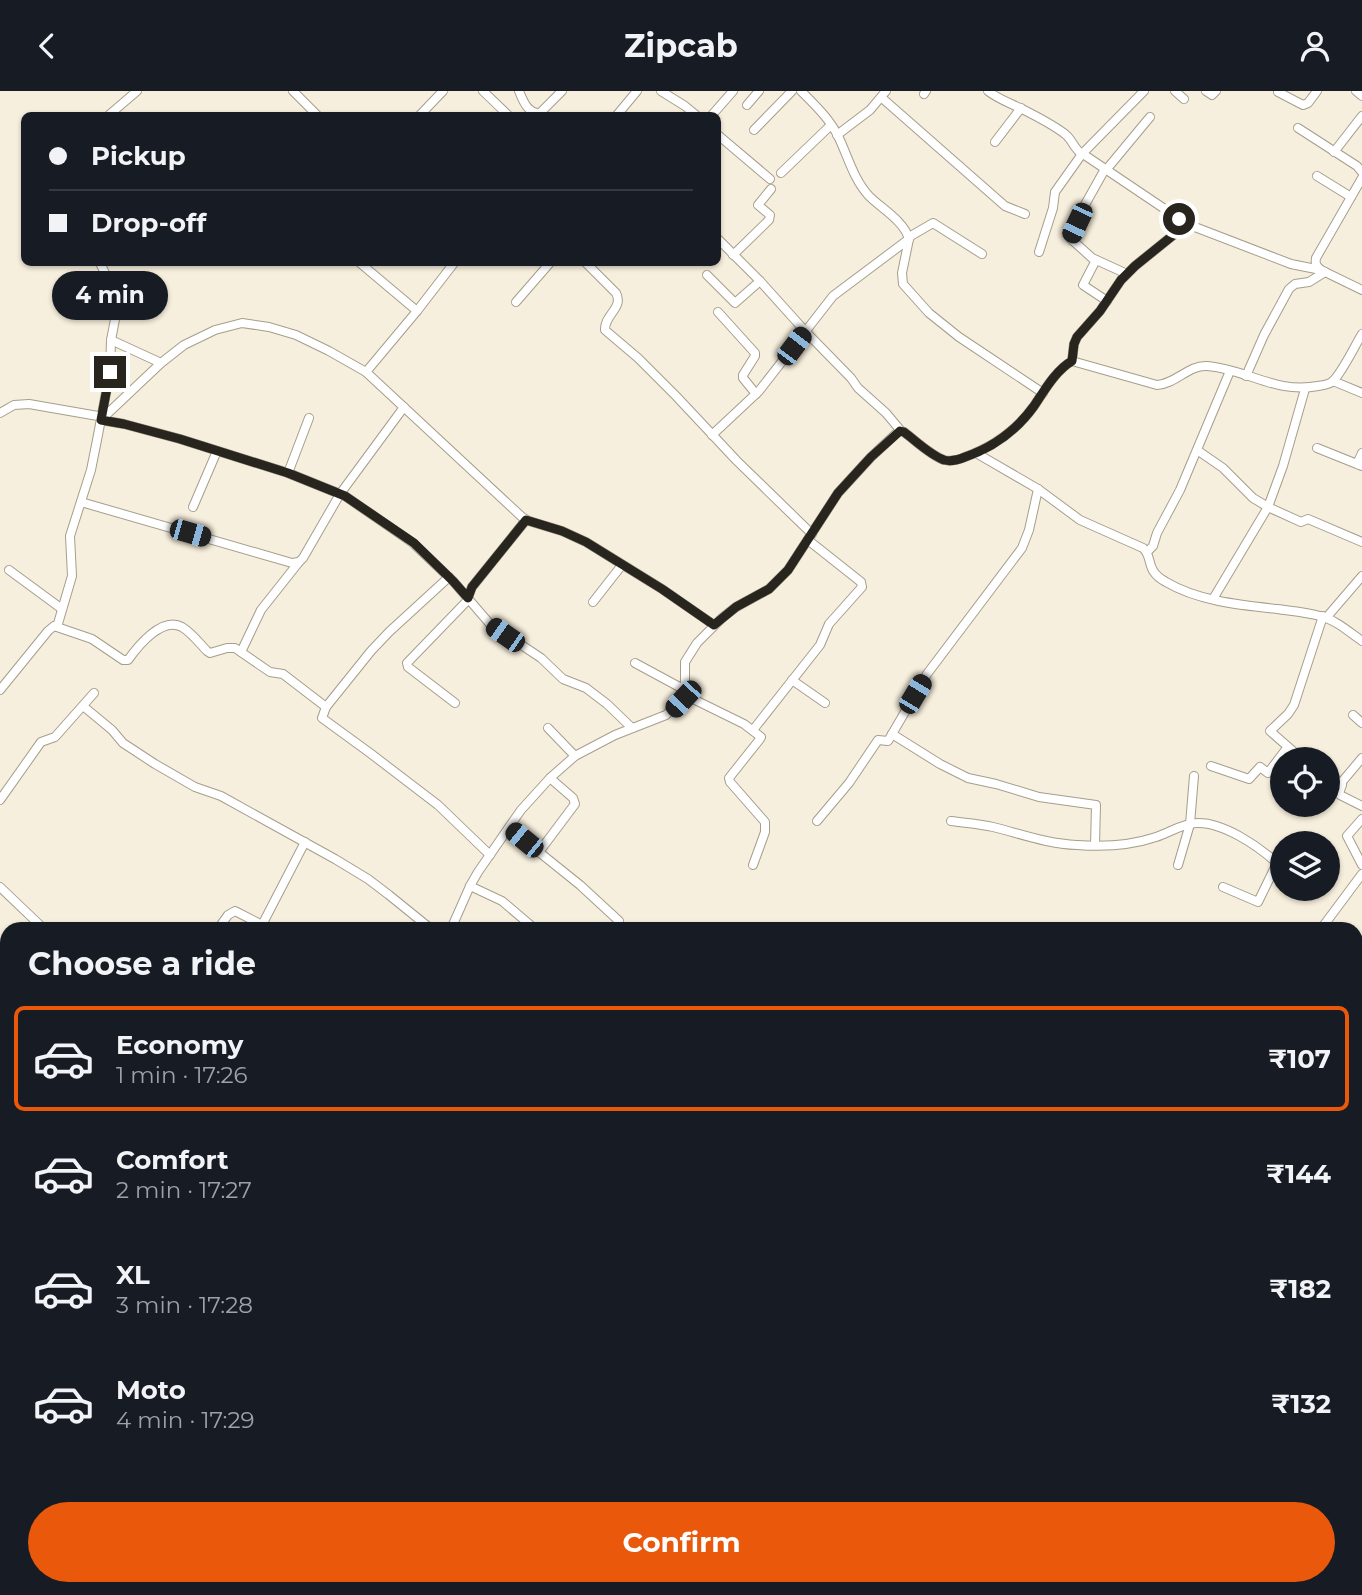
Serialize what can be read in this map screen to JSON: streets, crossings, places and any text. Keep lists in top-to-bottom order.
{
  "page": {
    "header": "Zipcab",
    "banner": ["Pickup", "Drop-off"],
    "bubble": "4 min",
    "heading": "Choose a ride",
    "list": [
      {
        "name": "Economy",
        "note": "1 min · 17:26",
        "value": "₹107"
      },
      {
        "name": "Comfort",
        "note": "2 min · 17:27",
        "value": "₹144"
      },
      {
        "name": "XL",
        "note": "3 min · 17:28",
        "value": "₹182"
      },
      {
        "name": "Moto",
        "note": "4 min · 17:29",
        "value": "₹132"
      }
    ],
    "buttons": "Confirm"
  }
}
